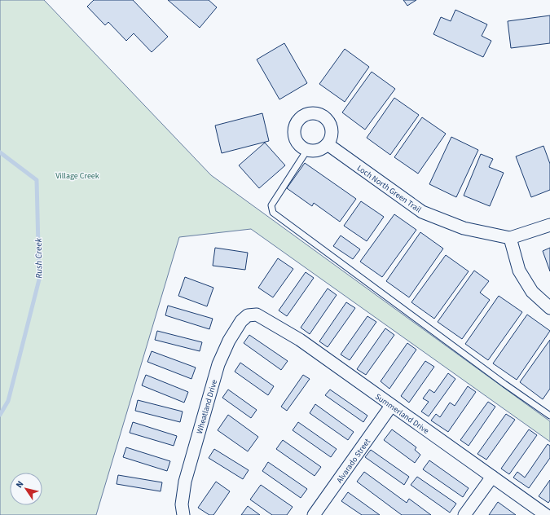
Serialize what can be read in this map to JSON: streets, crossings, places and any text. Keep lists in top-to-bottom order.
{
  "streets": {
    "street": [
      "Loch North Green Trail",
      "Wheatland Drive",
      "Summerland Drive",
      "Alvarado Street"
    ]
  },
  "crossings": [
    ["Wheatland Drive", "Summerland Drive"],
    ["Summerland Drive", "Alvarado Street"]
  ],
  "water": ["Rush Creek"],
  "parks": ["Village Creek"],
  "north": "top left"
}
